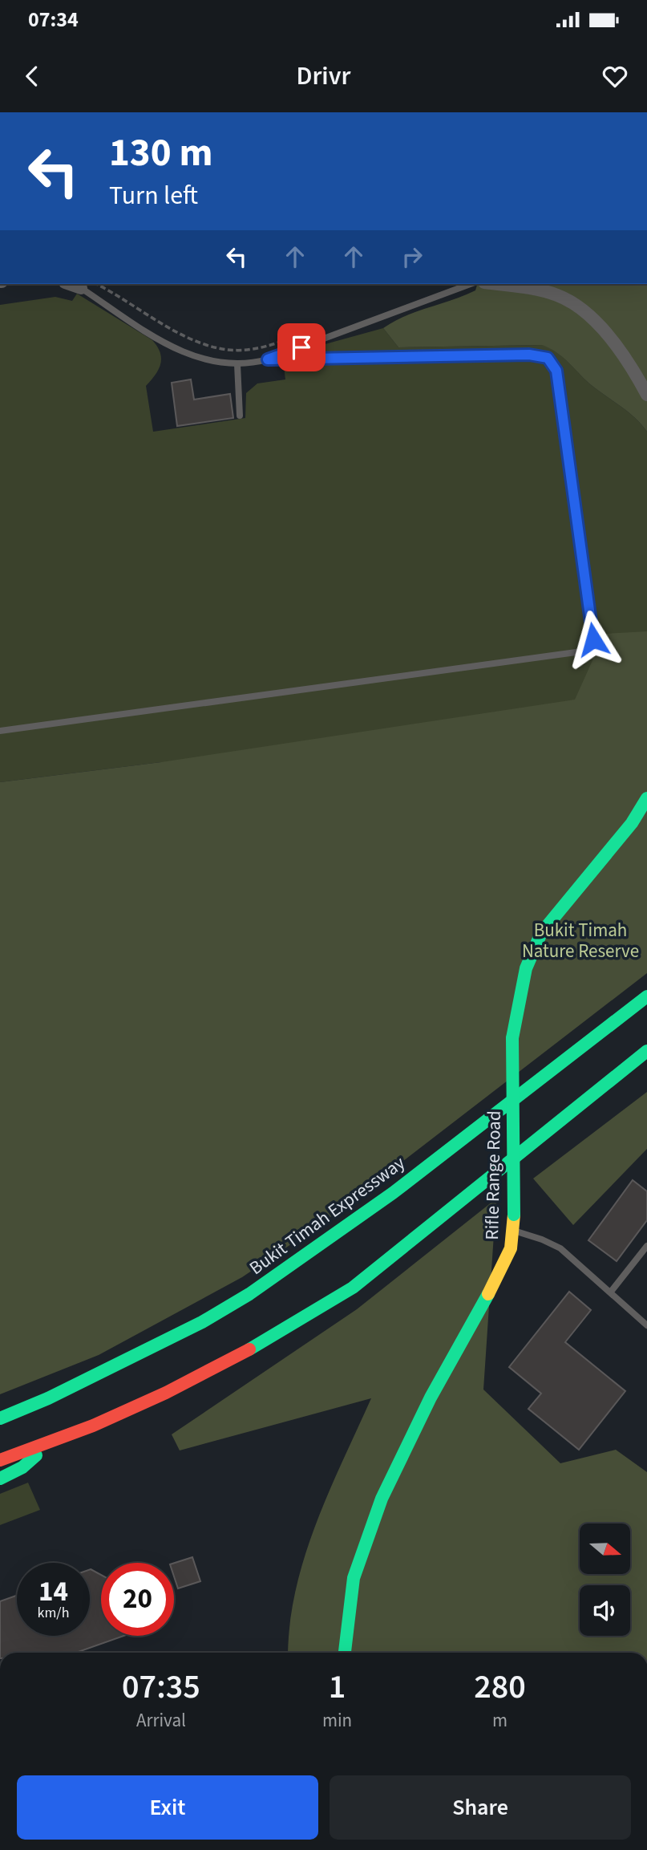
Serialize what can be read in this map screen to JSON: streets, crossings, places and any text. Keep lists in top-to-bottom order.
{
  "streets": {
    "main road": ["Rifle Range Road", "Bukit Timah Expressway"]
  },
  "parks": ["Bukit Timah Nature Reserve"],
  "north": "right",
  "page": {
    "status": "07:34",
    "header": "Drivr",
    "turn": ["130 m", "Turn left"],
    "speed": "14 km/h",
    "limit": "20",
    "eta": [
      "07:35",
      "Arrival",
      "1",
      "min",
      "280",
      "m"
    ],
    "buttons": ["Exit", "Share"]
  }
}
